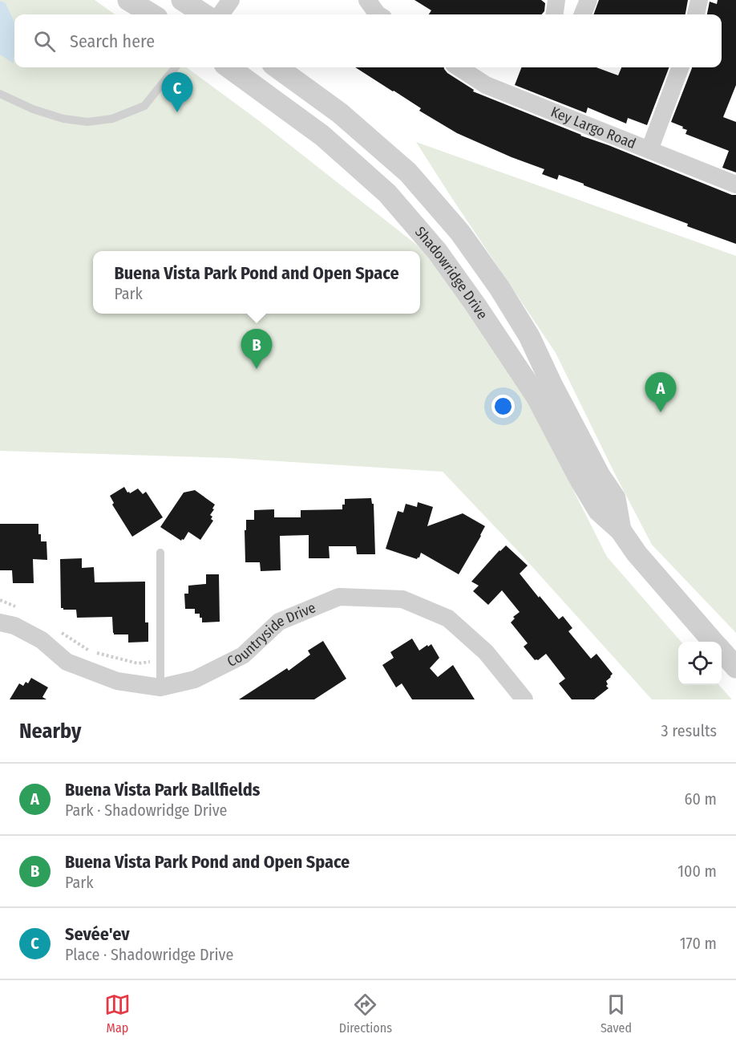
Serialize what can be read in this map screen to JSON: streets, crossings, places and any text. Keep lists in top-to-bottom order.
{
  "streets": {
    "street": ["Key Largo Road", "Shadowridge Drive", "Countryside Drive"]
  },
  "page": {
    "search": "Search here",
    "pins": ["C", "B", "A"],
    "popup": ["Buena Vista Park Pond and Open Space", "Park"],
    "heading": ["Nearby", "3 results"],
    "list": [
      {
        "mark": "A",
        "name": "Buena Vista Park Ballfields",
        "note": "Park · Shadowridge Drive",
        "value": "60 m"
      },
      {
        "mark": "B",
        "name": "Buena Vista Park Pond and Open Space",
        "note": "Park",
        "value": "100 m"
      },
      {
        "mark": "C",
        "name": "Sevée'ev",
        "note": "Place · Shadowridge Drive",
        "value": "170 m"
      }
    ],
    "nav": ["Map", "Directions", "Saved"]
  }
}
